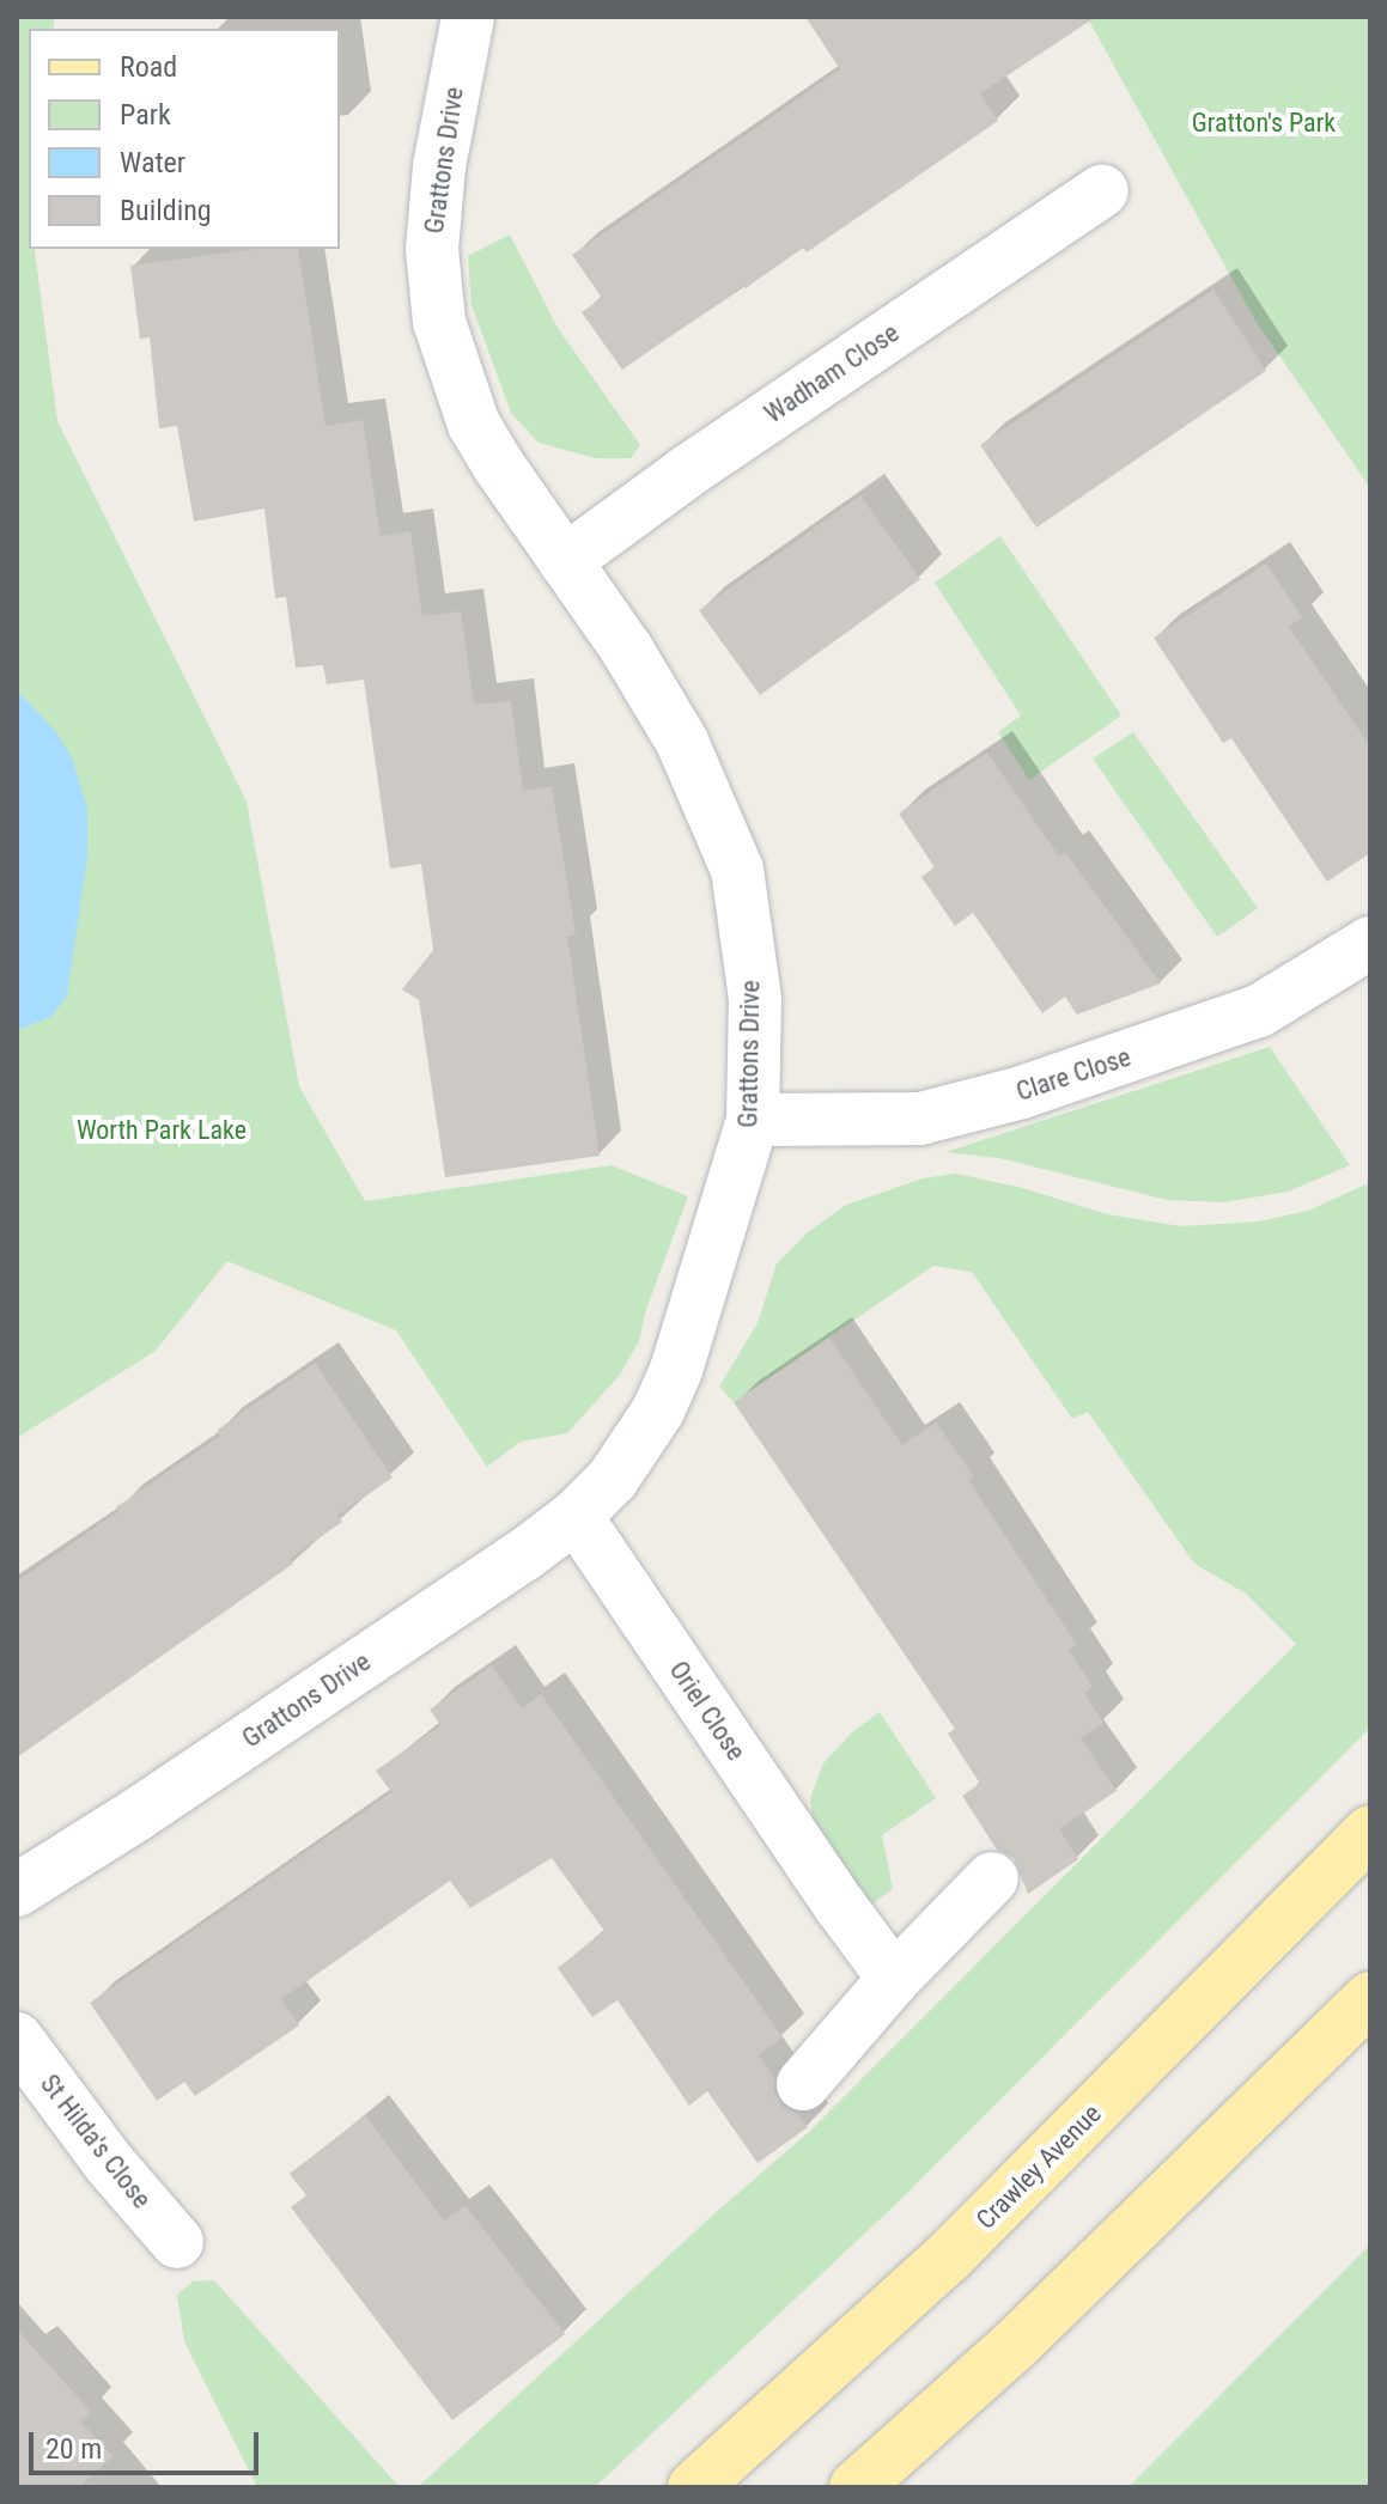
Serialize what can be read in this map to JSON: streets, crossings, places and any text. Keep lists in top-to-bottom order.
{
  "streets": {
    "main road": ["Crawley Avenue"],
    "street": [
      "Grattons Drive",
      "Wadham Close",
      "Clare Close",
      "Oriel Close",
      "St Hilda's Close"
    ]
  },
  "crossings": [
    ["Grattons Drive", "Wadham Close"],
    ["Grattons Drive", "Clare Close"],
    ["Grattons Drive", "Oriel Close"]
  ],
  "parks": ["Gratton's Park", "Worth Park Lake"],
  "legend": [
    "Road",
    "Park",
    "Water",
    "Building"
  ],
  "scale_bar": "20 m"
}
